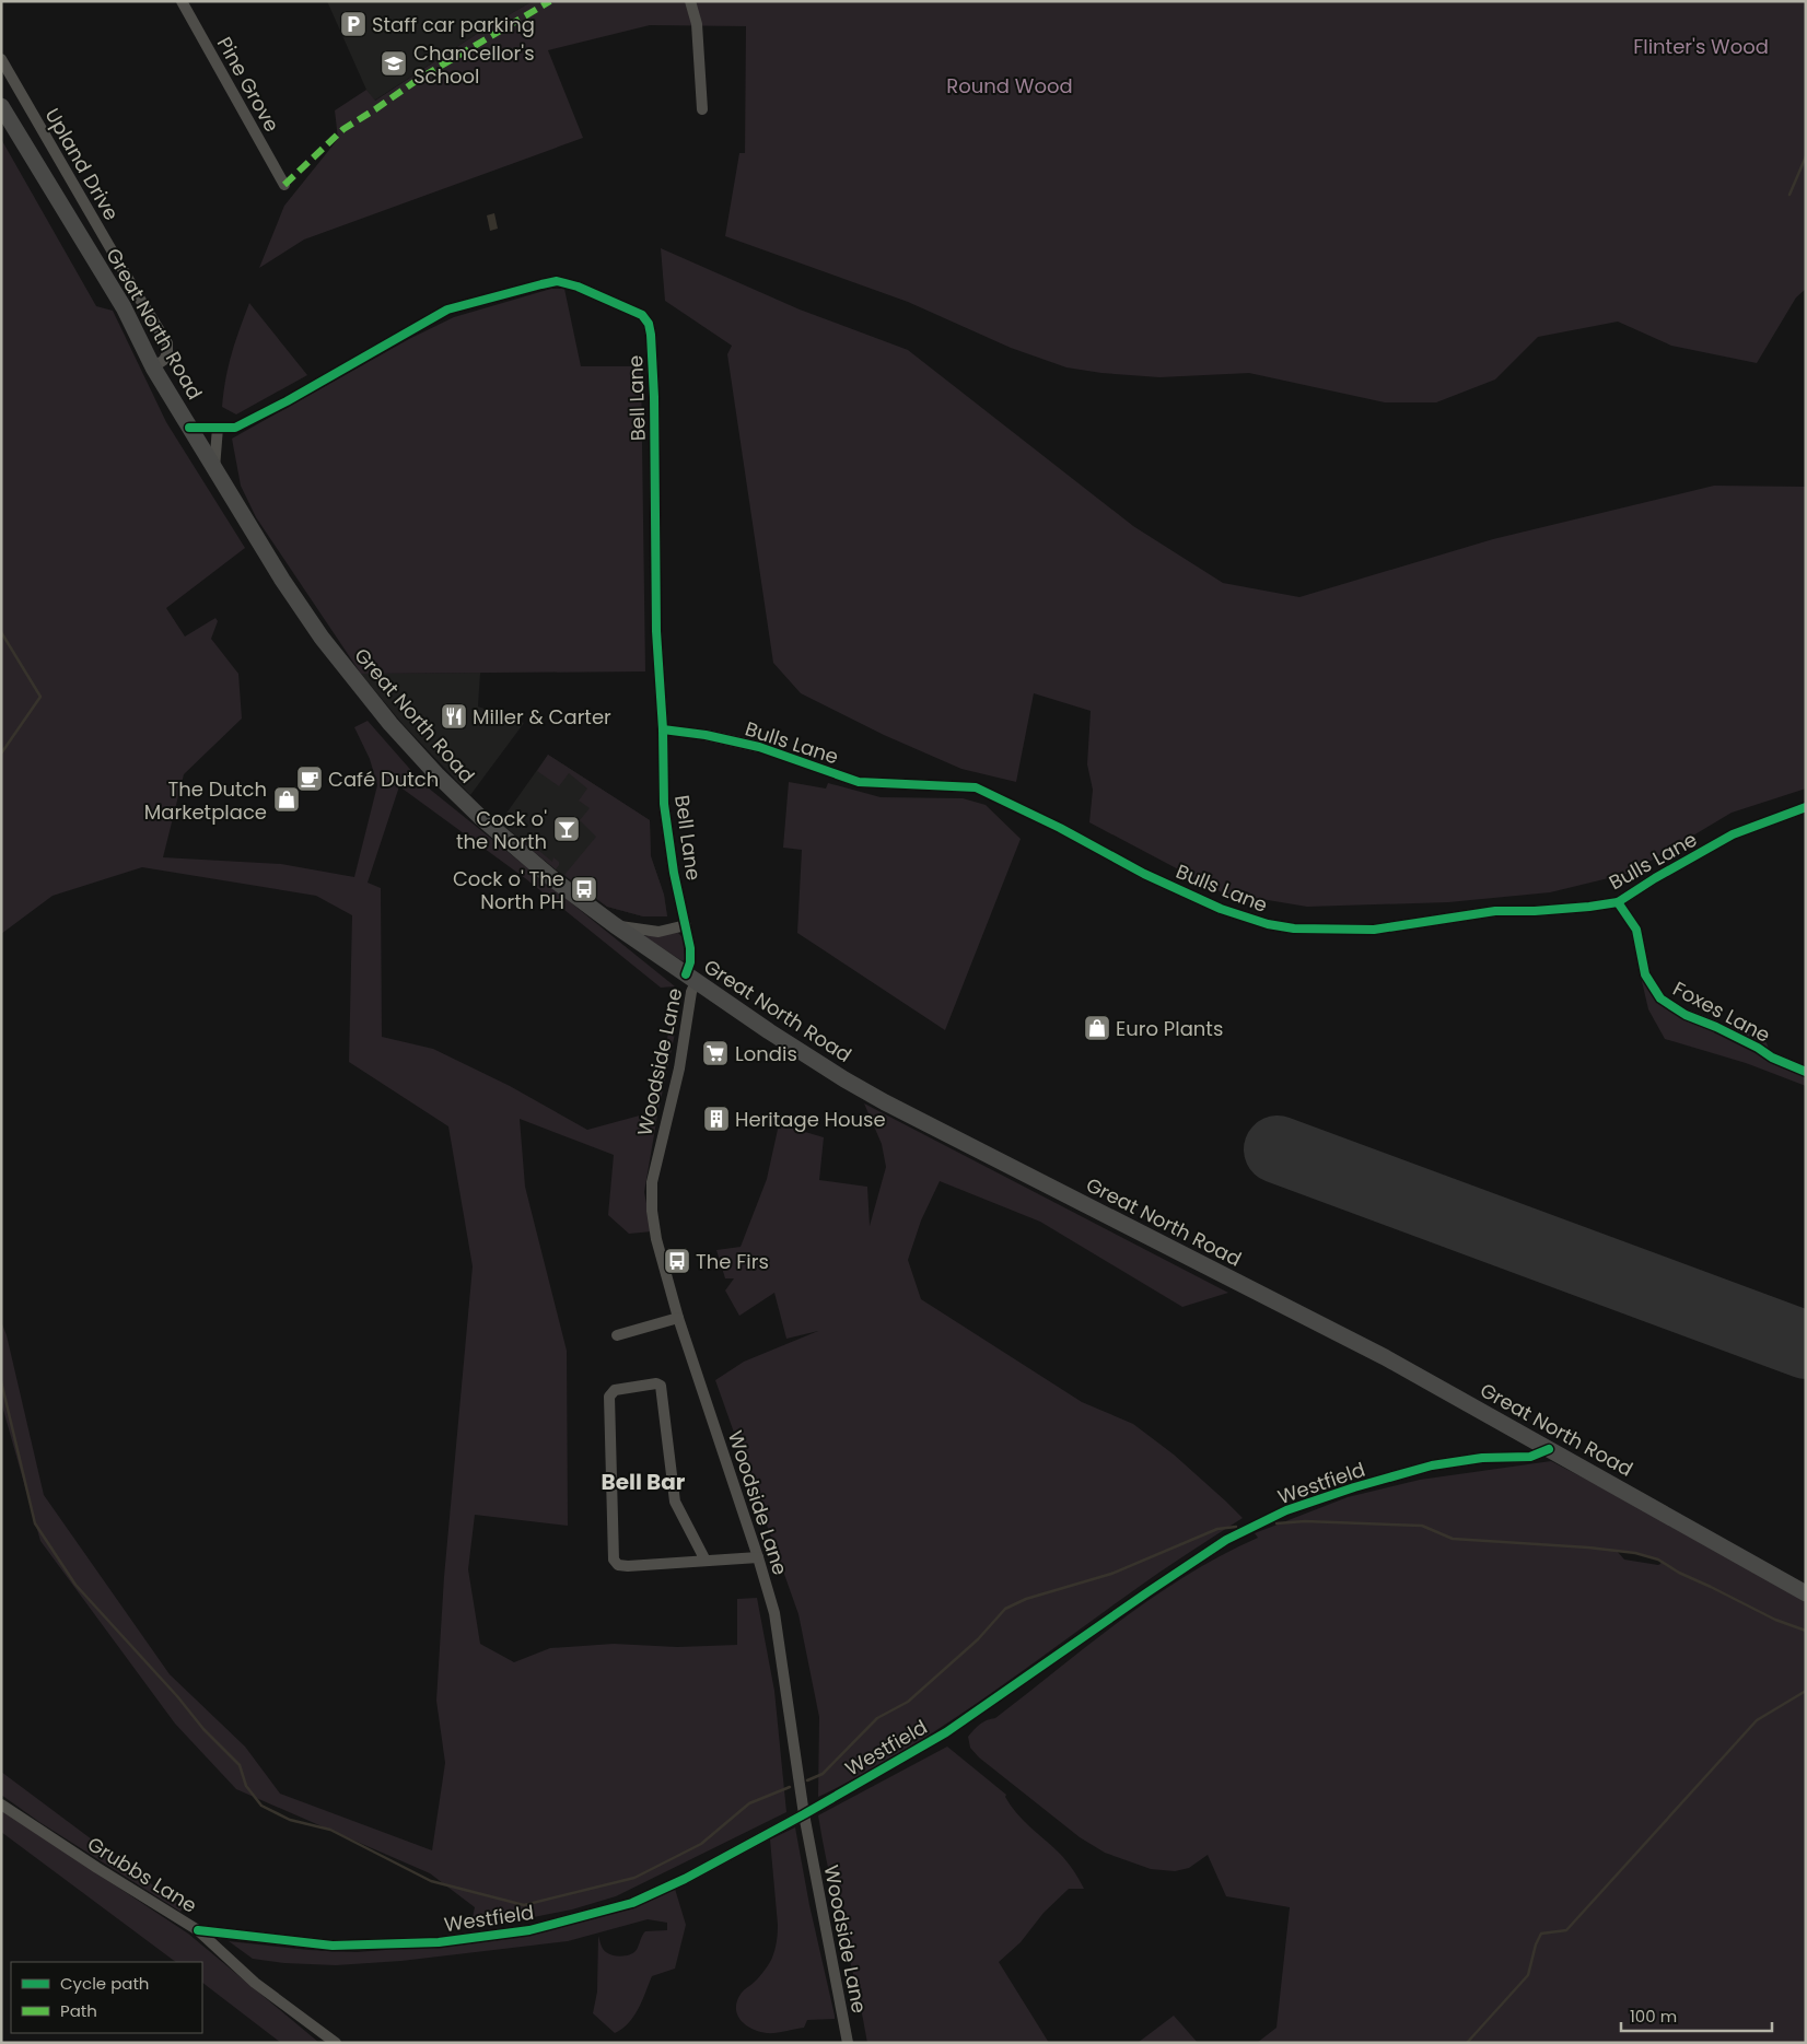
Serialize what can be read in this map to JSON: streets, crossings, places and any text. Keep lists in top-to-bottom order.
{
  "streets": {
    "main road": ["Great North Road"],
    "street": [
      "Pine Grove",
      "Upland Drive",
      "Bell Lane",
      "Bulls Lane",
      "Foxes Lane",
      "Woodside Lane",
      "Westfield",
      "Grubbs Lane"
    ]
  },
  "crossings": [
    ["Upland Drive", "Great North Road"],
    ["Great North Road", "Bell Lane"],
    ["Great North Road", "Woodside Lane"],
    ["Great North Road", "Westfield"],
    ["Bell Lane", "Bulls Lane"],
    ["Bell Lane", "Woodside Lane"],
    ["Bulls Lane", "Foxes Lane"],
    ["Woodside Lane", "Westfield"],
    ["Westfield", "Grubbs Lane"]
  ],
  "districts": ["Bell Bar"],
  "parks": ["Flinter's Wood", "Round Wood"],
  "places": {
    "parking": ["Staff car parking"],
    "school or university": ["Chancellor's School"],
    "restaurant": ["Miller & Carter"],
    "cafe": ["Café Dutch"],
    "shop": ["The Dutch Marketplace", "Euro Plants"],
    "bar": ["Cock o' the North"],
    "bus stop": ["Cock o' The North PH", "The Firs"],
    "supermarket": ["Londis"],
    "building": ["Heritage House"]
  },
  "legend": ["Cycle path", "Path"],
  "scale_bar": "100 m"
}
